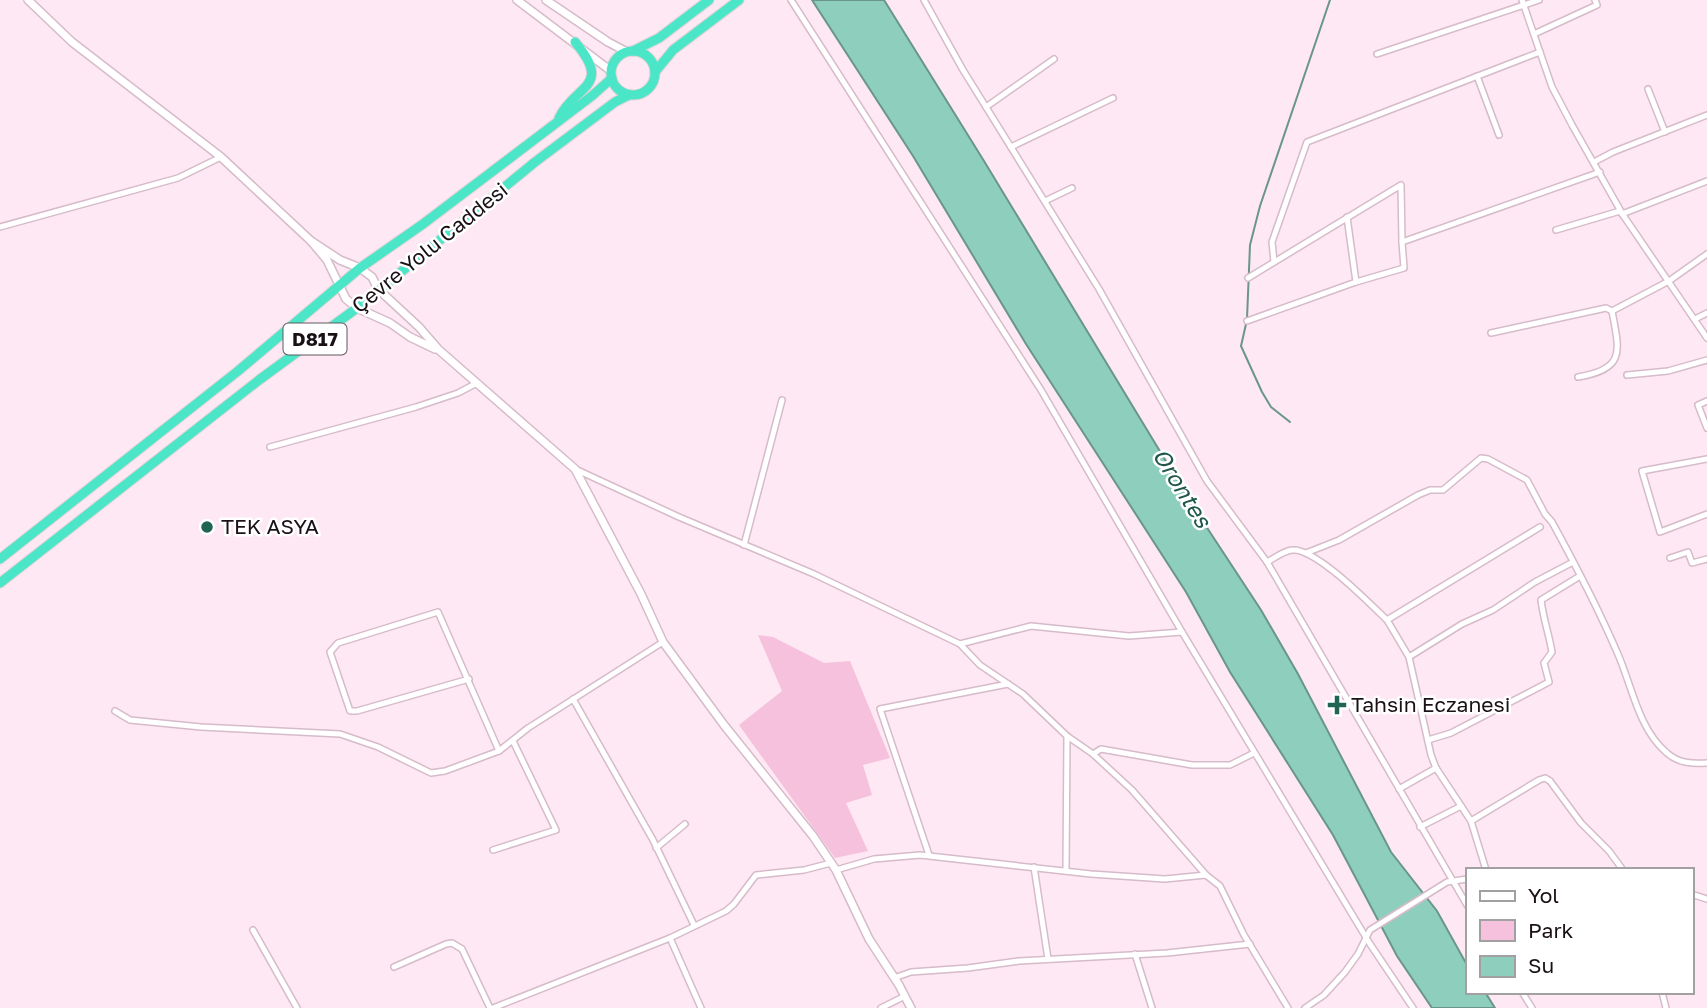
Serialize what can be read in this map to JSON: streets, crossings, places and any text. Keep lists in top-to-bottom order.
{
  "streets": {
    "highway": ["Çevre Yolu Caddesi", "D817"]
  },
  "water": ["Orontes"],
  "places": {
    "other": ["TEK ASYA"],
    "health": ["Tahsin Eczanesi"]
  },
  "legend": ["Yol", "Park", "Su"]
}
